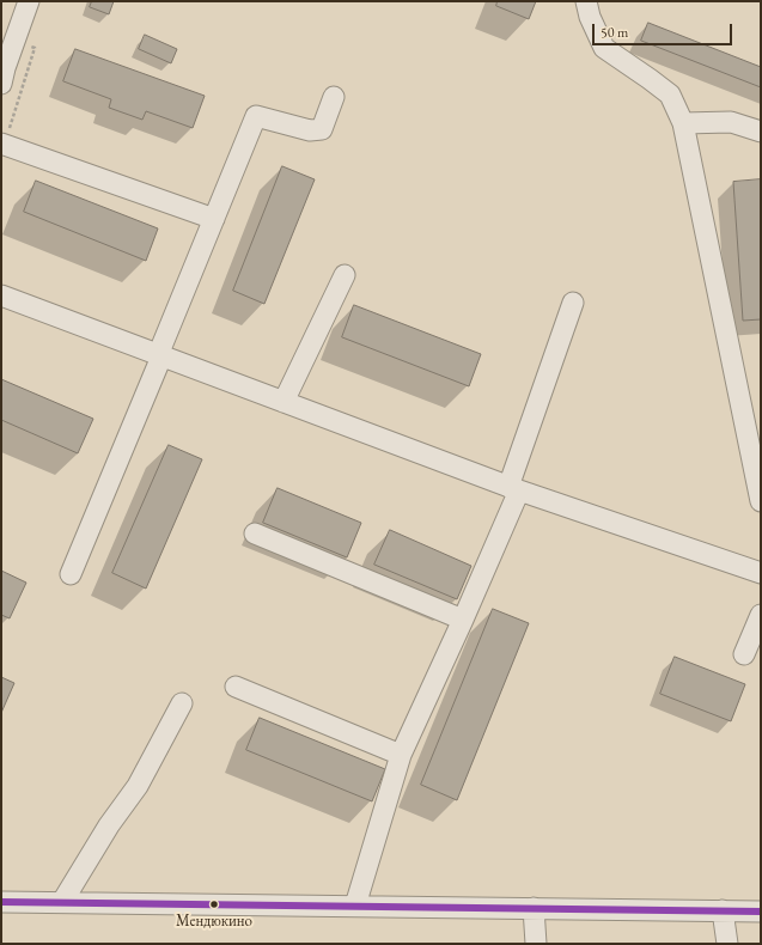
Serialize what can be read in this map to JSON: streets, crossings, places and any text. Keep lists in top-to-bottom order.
{
  "places": ["Мендюкино"],
  "scale_bar": "50 m"
}
